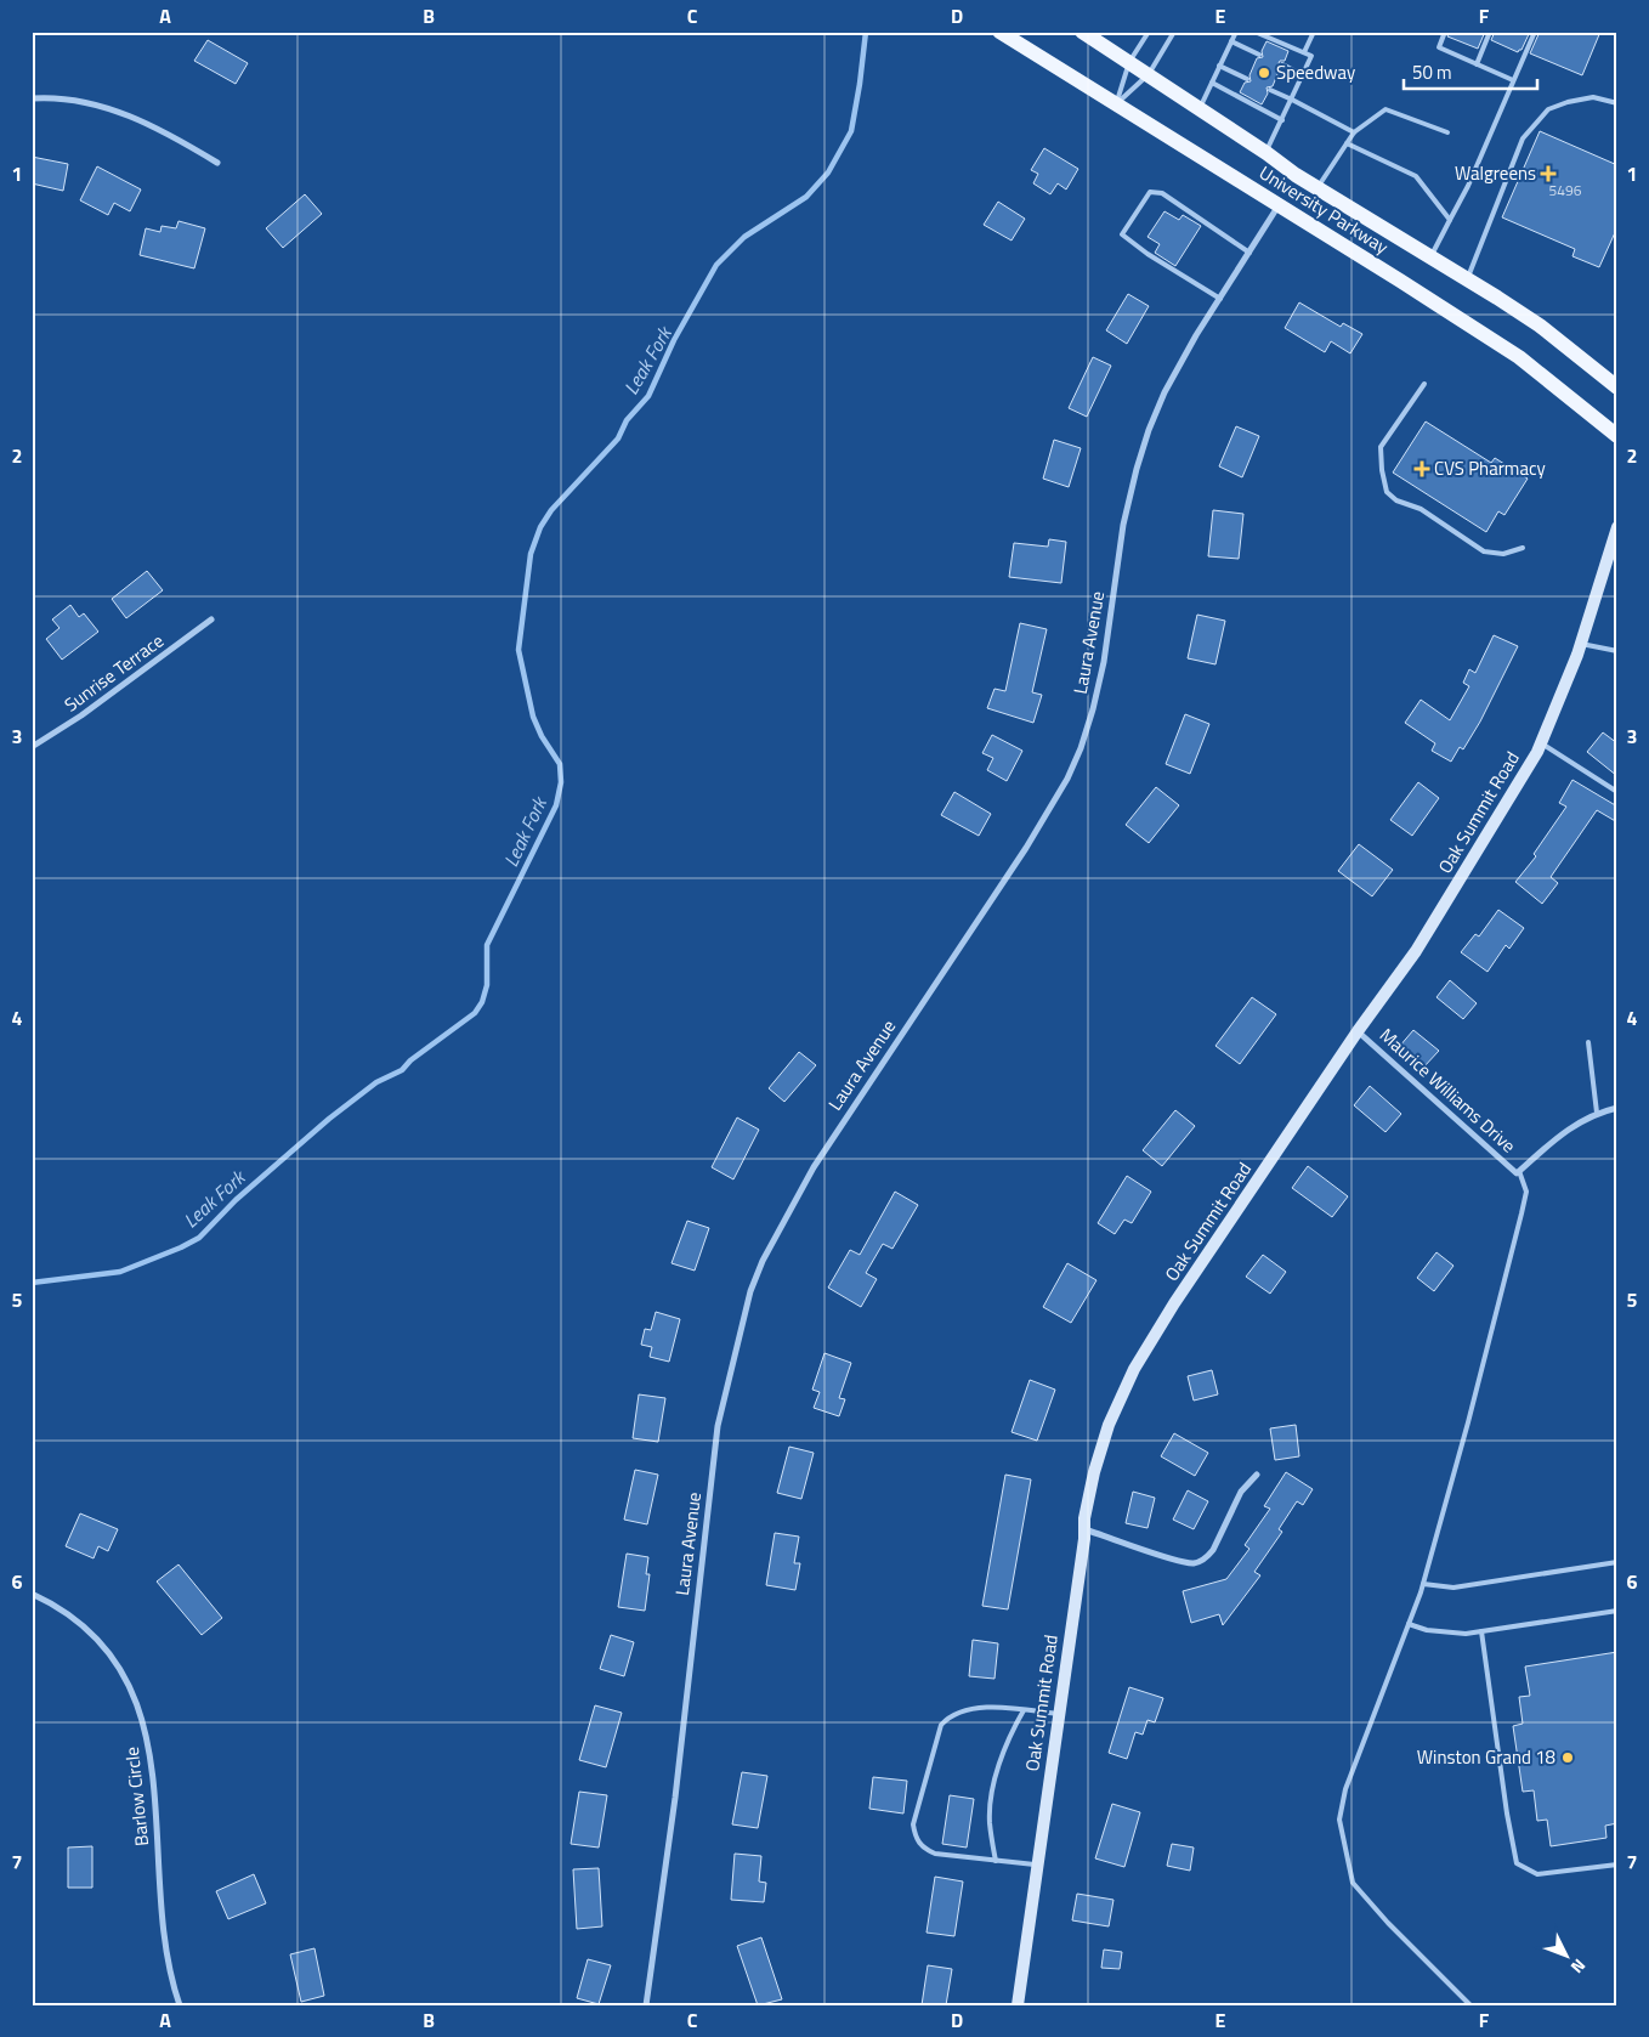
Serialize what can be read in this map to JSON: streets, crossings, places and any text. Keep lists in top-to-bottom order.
{
  "streets": {
    "main road": ["University Parkway", "Oak Summit Road"],
    "street": [
      "Laura Avenue",
      "Sunrise Terrace",
      "Maurice Williams Drive",
      "Barlow Circle"
    ]
  },
  "crossings": [
    ["University Parkway", "Laura Avenue"],
    ["Oak Summit Road", "Maurice Williams Drive"]
  ],
  "water": ["Leak Fork"],
  "places": {
    "other": ["Speedway", "Winston Grand 18"],
    "health": ["Walgreens", "CVS Pharmacy"]
  },
  "house_numbers": ["5496"],
  "scale_bar": "50 m",
  "north": "bottom right",
  "grid": {
    "columns": [
      "A",
      "B",
      "C",
      "D",
      "E",
      "F"
    ],
    "rows": [
      "1",
      "2",
      "3",
      "4",
      "5",
      "6",
      "7"
    ]
  }
}
